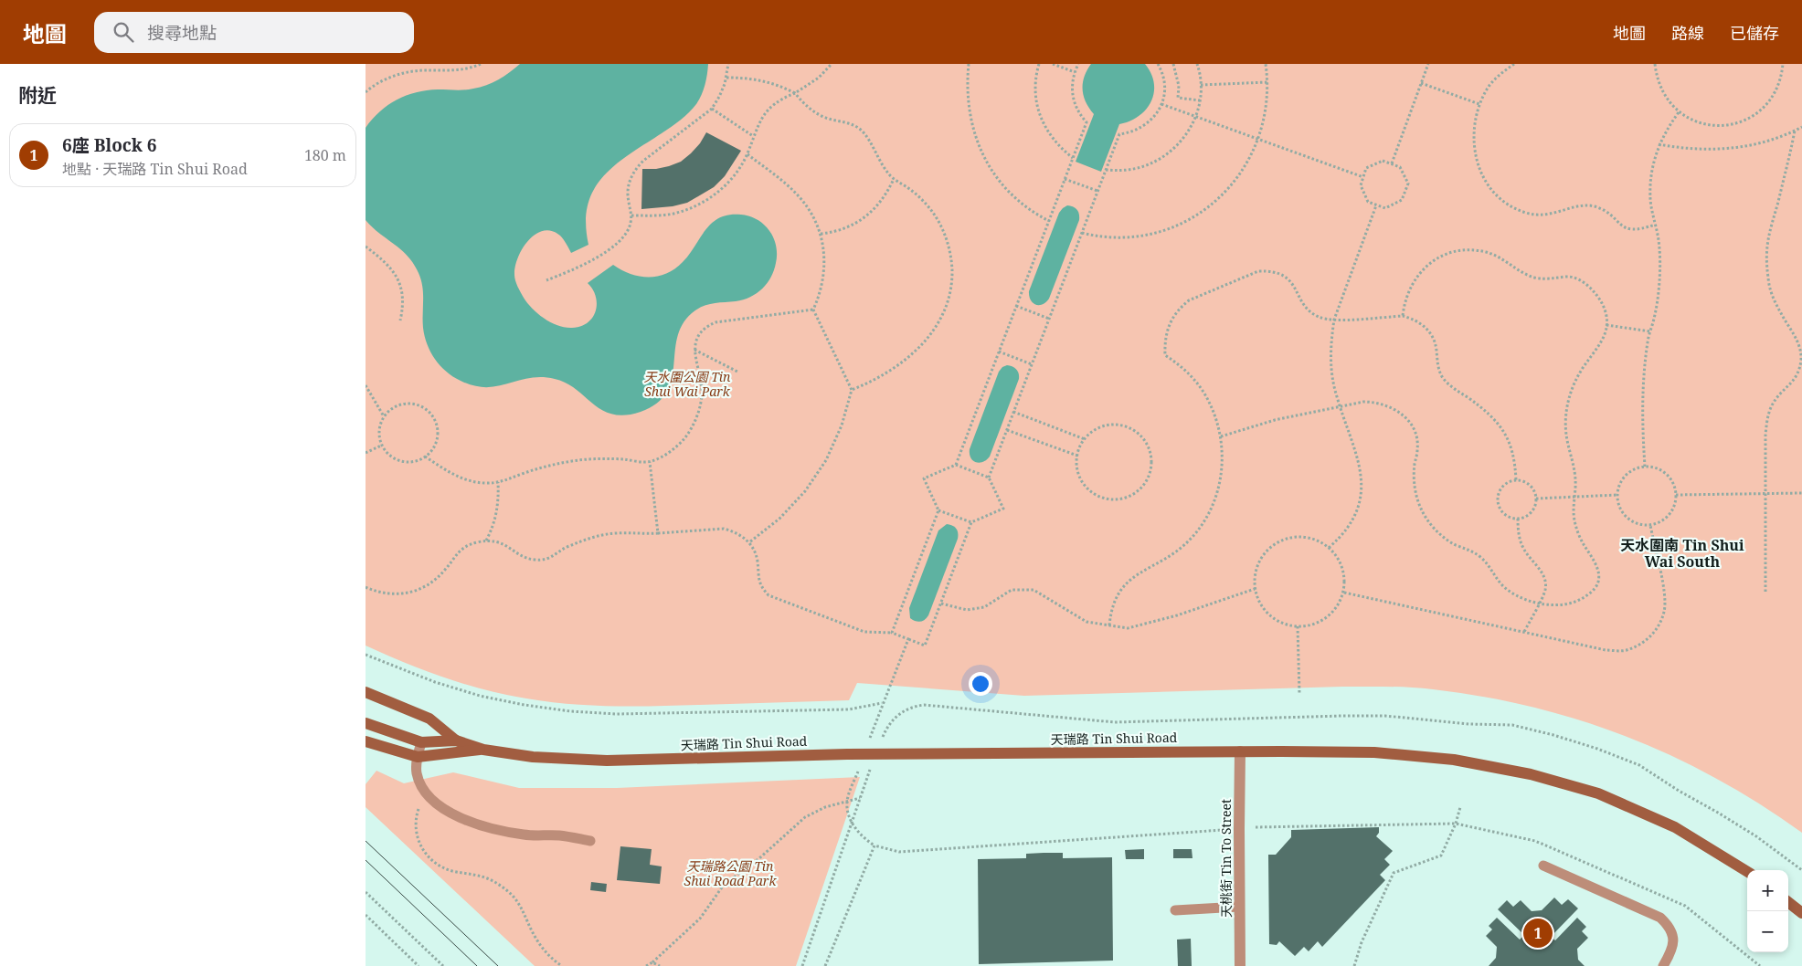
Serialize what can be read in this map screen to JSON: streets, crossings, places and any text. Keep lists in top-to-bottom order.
{
  "streets": {
    "main road": ["天瑞路 Tin Shui Road"],
    "street": ["天桃街 Tin To Street"]
  },
  "crossings": [
    ["天瑞路 Tin Shui Road", "天桃街 Tin To Street"]
  ],
  "districts": ["天水圍南 Tin Shui Wai South"],
  "parks": ["天水圍公園 Tin Shui Wai Park", "天瑞路公園 Tin Shui Road Park"],
  "page": {
    "header": "地圖",
    "search": "搜尋地點",
    "nav": ["地圖", "路線", "已儲存"],
    "heading": "附近",
    "list": [
      {
        "mark": "1",
        "name": "6座 Block 6",
        "note": "地點 · 天瑞路 Tin Shui Road",
        "value": "180 m"
      }
    ],
    "map_buttons": ["+", "−"],
    "pins": "1"
  }
}
